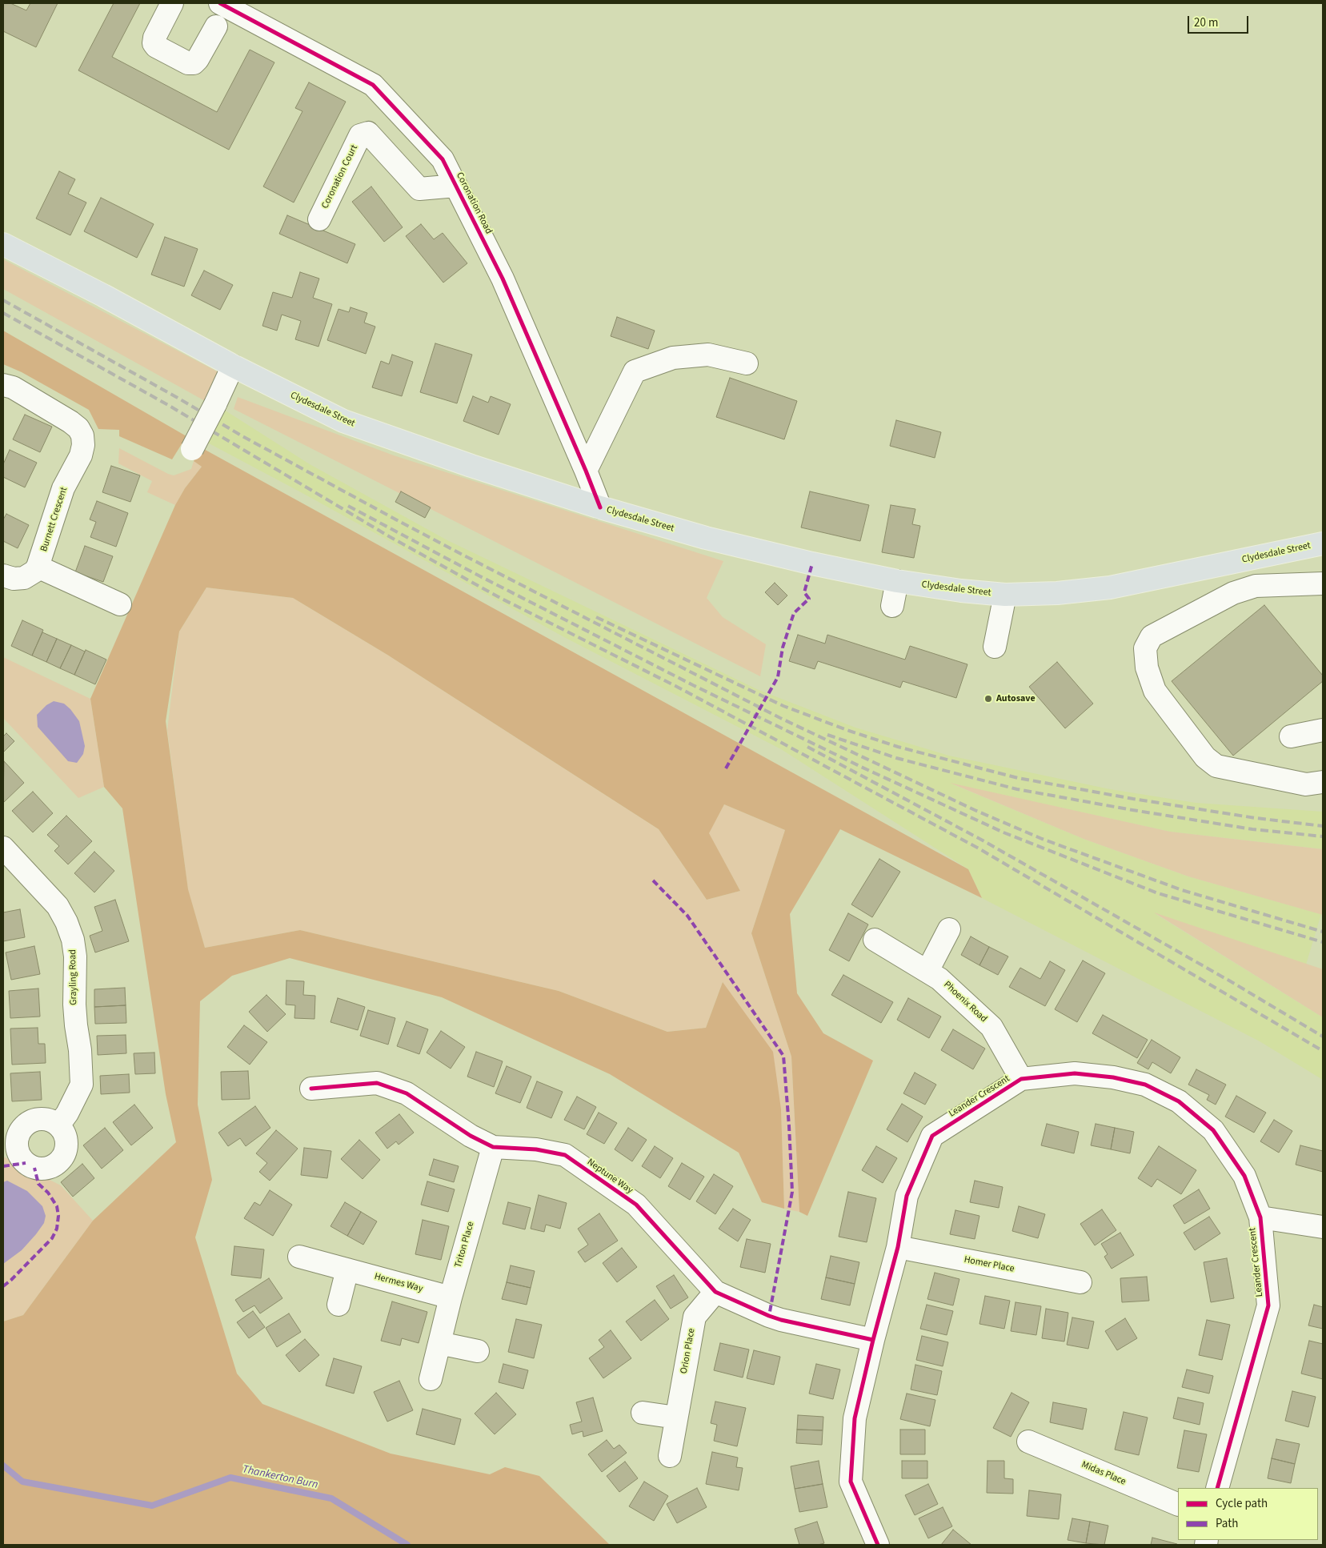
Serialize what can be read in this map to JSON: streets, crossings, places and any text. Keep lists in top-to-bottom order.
{
  "streets": {
    "main road": ["Clydesdale Street"],
    "street": [
      "Coronation Court",
      "Coronation Road",
      "Burnett Crescent",
      "Grayling Road",
      "Phoenix Road",
      "Leander Crescent",
      "Neptune Way",
      "Triton Place",
      "Homer Place",
      "Hermes Way",
      "Orion Place",
      "Midas Place"
    ]
  },
  "crossings": [
    ["Coronation Court", "Coronation Road"],
    ["Coronation Road", "Clydesdale Street"],
    ["Phoenix Road", "Leander Crescent"],
    ["Leander Crescent", "Neptune Way"],
    ["Leander Crescent", "Homer Place"],
    ["Neptune Way", "Triton Place"],
    ["Neptune Way", "Orion Place"],
    ["Triton Place", "Hermes Way"]
  ],
  "water": ["Thankerton Burn"],
  "places": ["Autosave"],
  "legend": ["Cycle path", "Path"],
  "scale_bar": "20 m"
}
